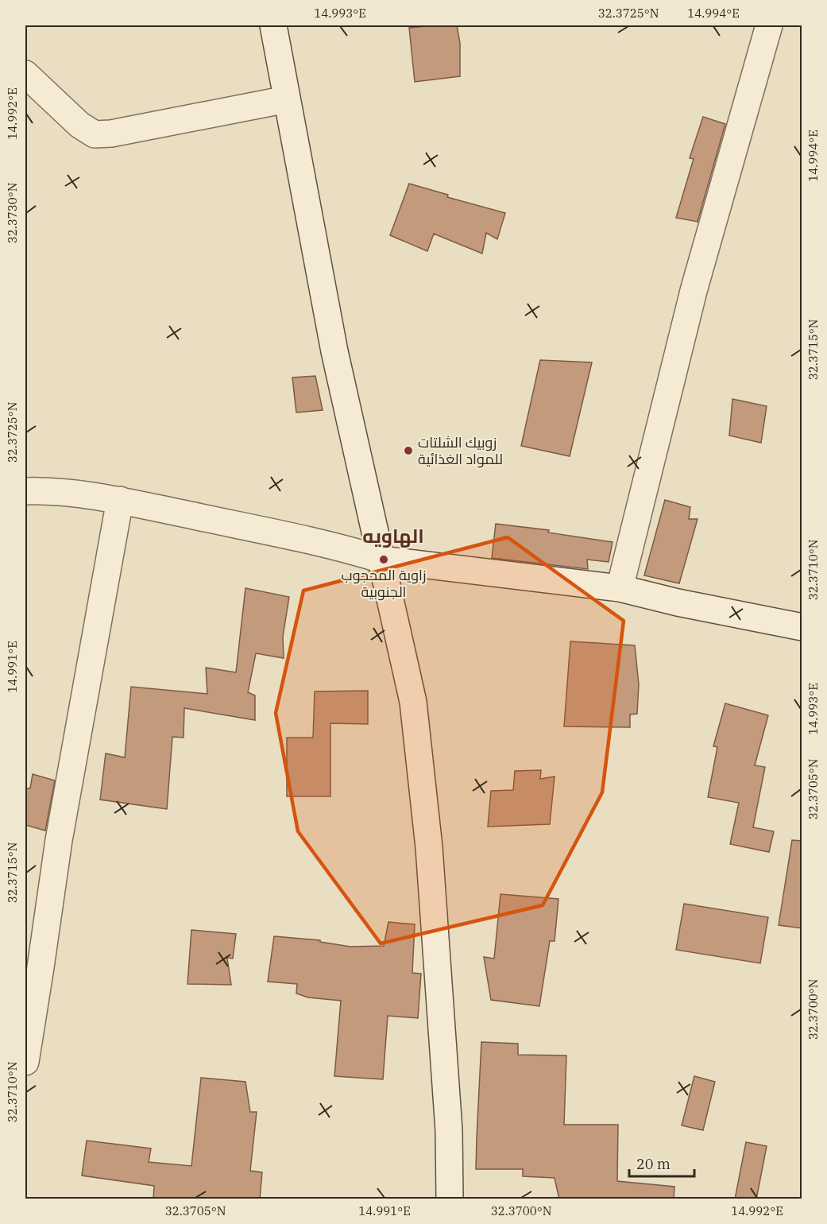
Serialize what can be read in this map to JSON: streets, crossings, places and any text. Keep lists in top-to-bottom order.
{
  "districts": ["الهاويه"],
  "places": ["زوبيك الشلتات للمواد الغذائية", "زاوية المحجوب الجنوبية"],
  "scale_bar": "20 m",
  "coordinates": [
    "14.993°E",
    "32.3725°N",
    "14.994°E",
    "14.992°E",
    "32.3730°N",
    "32.3715°N",
    "32.3710°N",
    "14.991°E",
    "32.3705°N",
    "32.3700°N"
  ]
}
